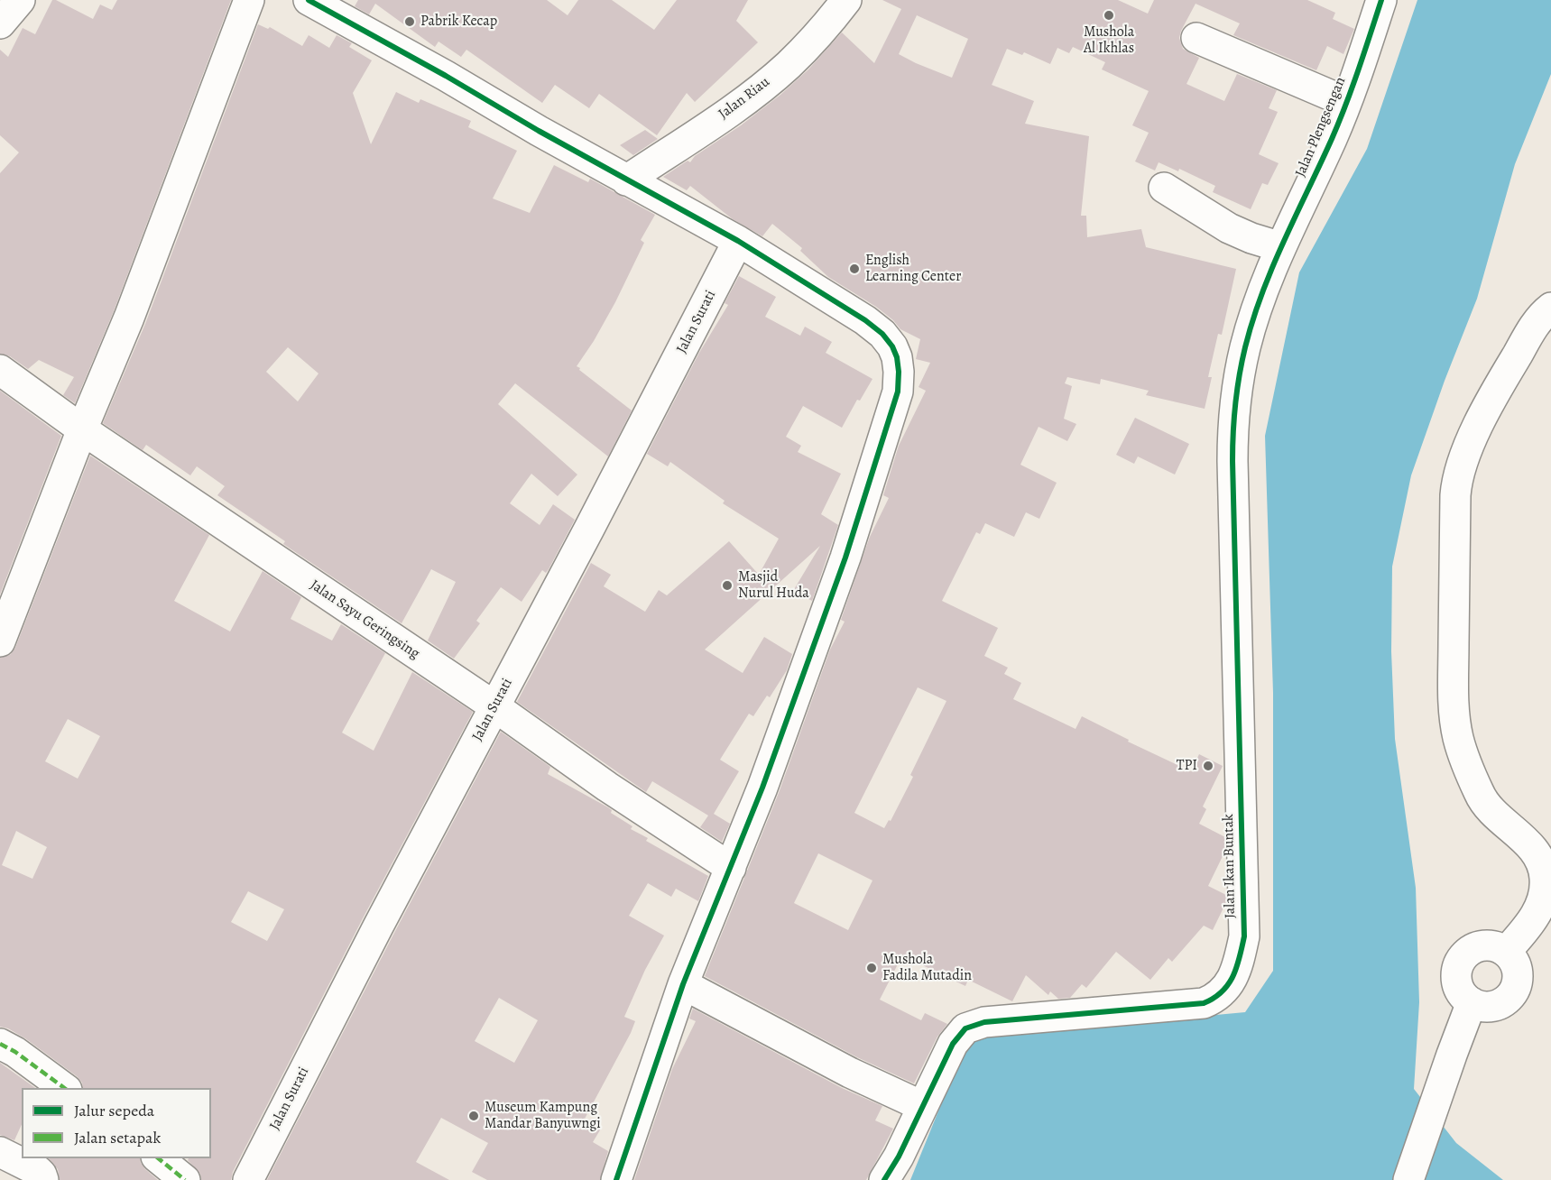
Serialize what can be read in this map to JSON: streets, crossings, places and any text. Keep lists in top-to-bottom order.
{
  "streets": {
    "street": [
      "Jalan Riau",
      "Jalan Plengsengan",
      "Jalan Surati",
      "Jalan Sayu Geringsing",
      "Jalan Ikan Buntak"
    ]
  },
  "crossings": [
    ["Jalan Plengsengan", "Jalan Ikan Buntak"],
    ["Jalan Surati", "Jalan Sayu Geringsing"]
  ],
  "places": [
    "Mushola Al Ikhlas",
    "Pabrik Kecap",
    "English Learning Center",
    "Masjid Nurul Huda",
    "TPI",
    "Mushola Fadila Mutadin",
    "Museum Kampung Mandar Banyuwngi"
  ],
  "legend": ["Jalur sepeda", "Jalan setapak"]
}
